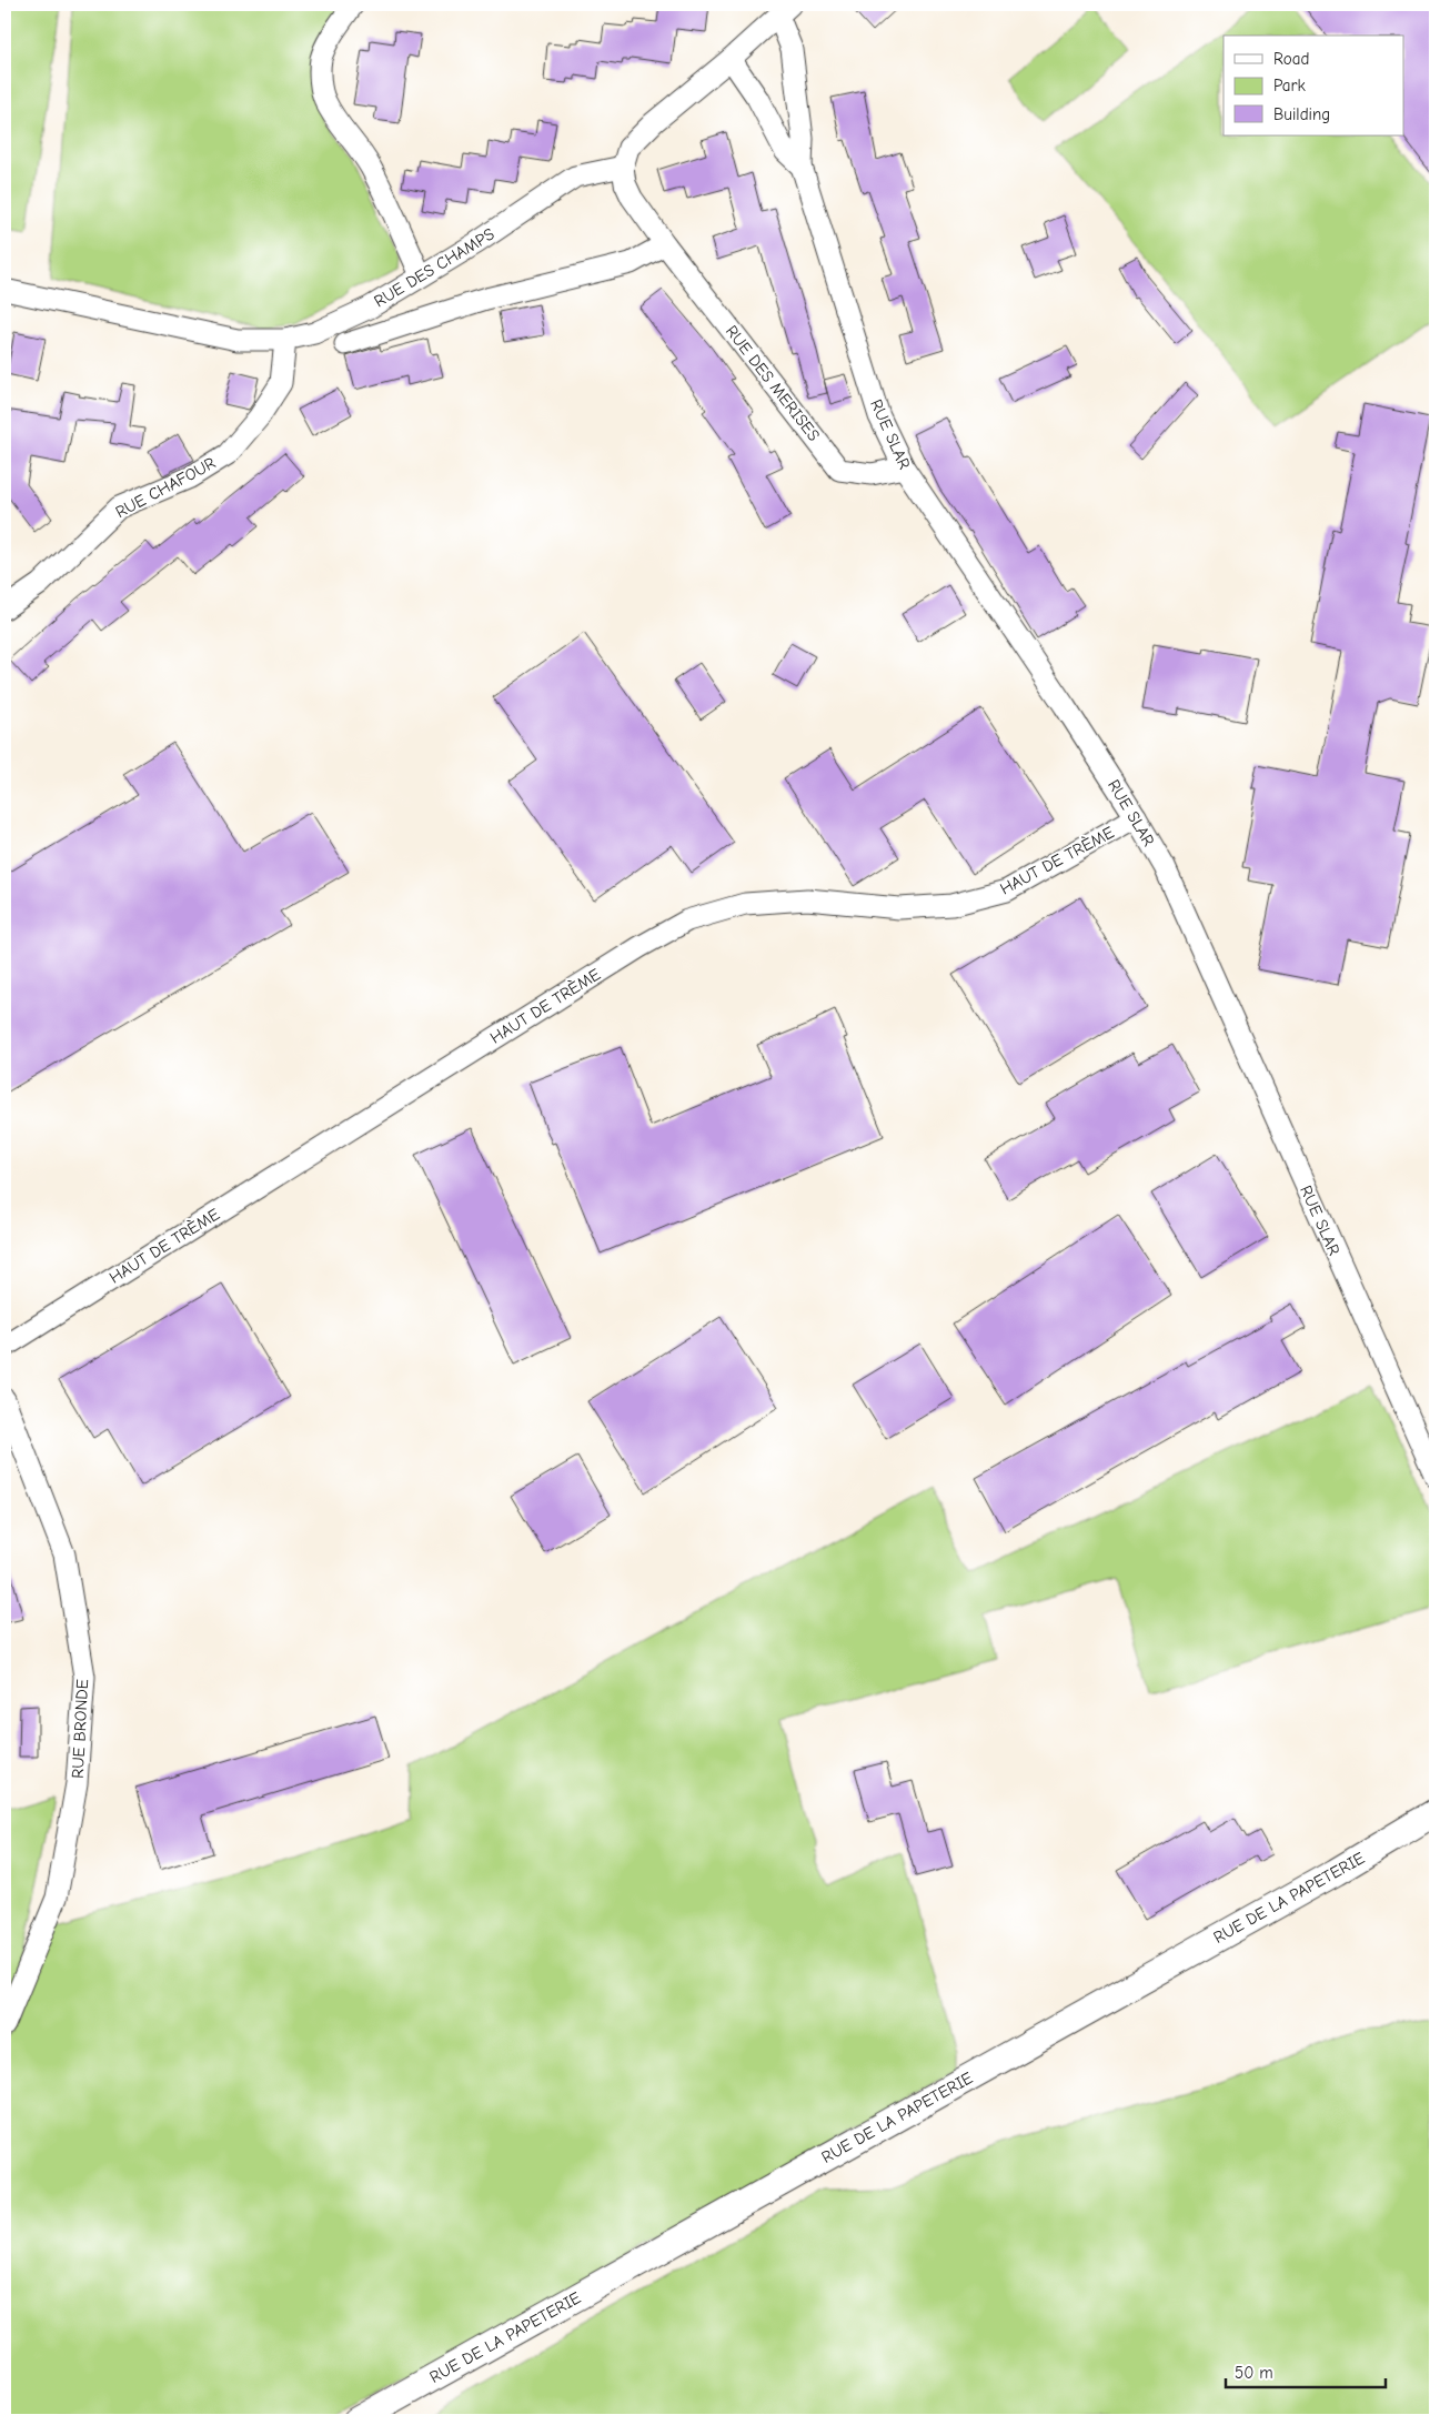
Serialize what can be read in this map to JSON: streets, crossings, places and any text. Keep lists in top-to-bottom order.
{
  "streets": {
    "main road": ["RUE DE LA PAPETERIE"],
    "street": [
      "RUE DES CHAMPS",
      "RUE DES MERISES",
      "RUE SLAR",
      "RUE CHAFOUR",
      "HAUT DE TRÈME",
      "RUE BRONDE"
    ]
  },
  "crossings": [
    ["RUE DES CHAMPS", "RUE DES MERISES"],
    ["RUE DES CHAMPS", "RUE CHAFOUR"],
    ["RUE DES MERISES", "RUE SLAR"],
    ["RUE SLAR", "HAUT DE TRÈME"]
  ],
  "legend": ["Road", "Park", "Building"],
  "scale_bar": "50 m"
}
